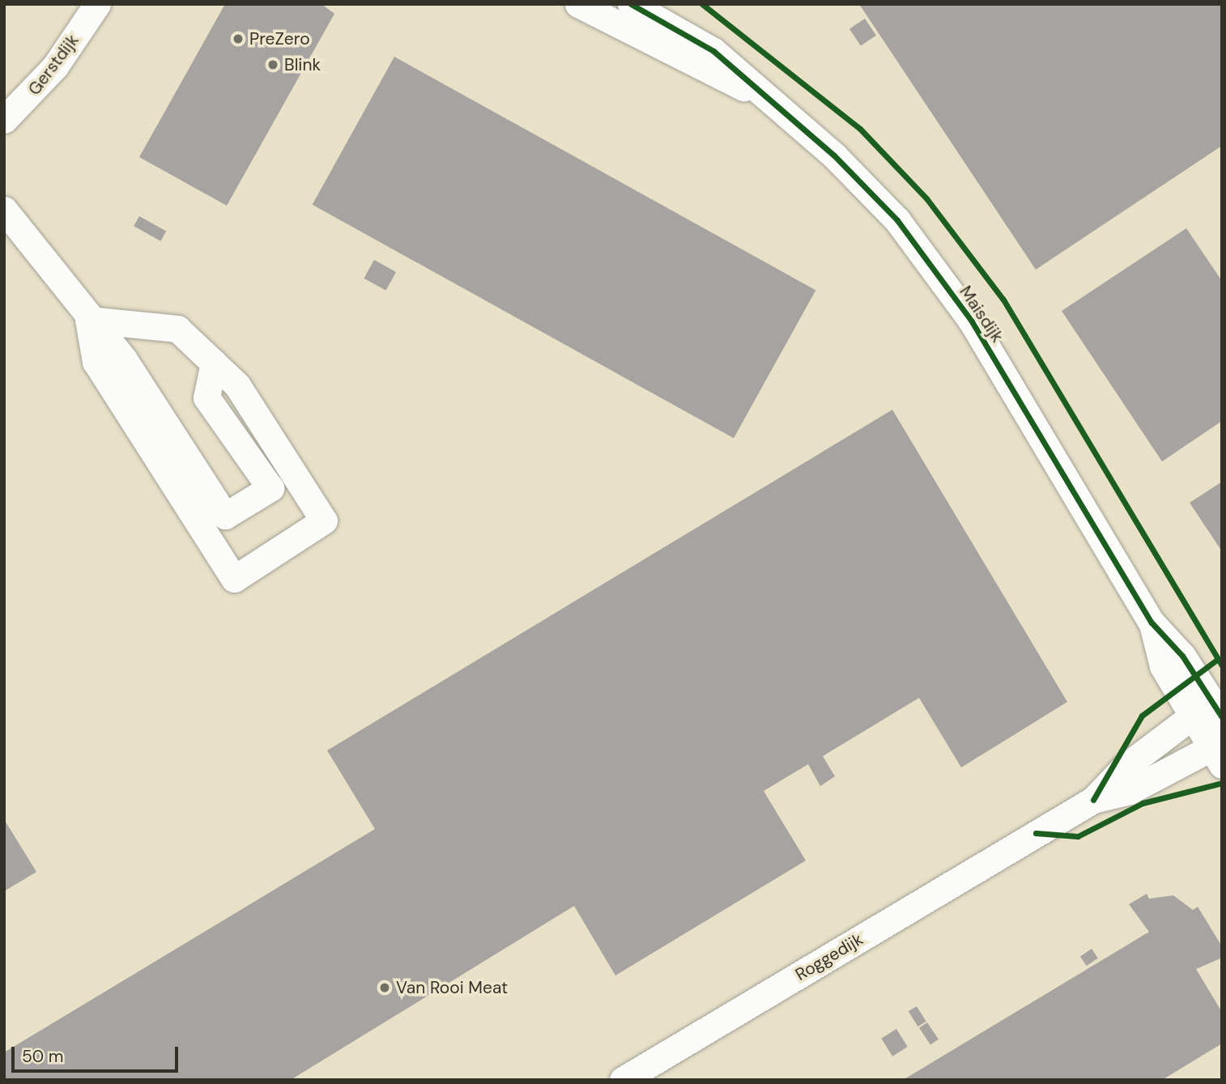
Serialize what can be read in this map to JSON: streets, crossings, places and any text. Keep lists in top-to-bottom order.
{
  "streets": {
    "street": ["Gerstdijk", "Maisdijk", "Roggedijk"]
  },
  "crossings": [
    ["Maisdijk", "Roggedijk"]
  ],
  "places": ["PreZero", "Blink", "Van Rooi Meat"],
  "scale_bar": "50 m"
}
